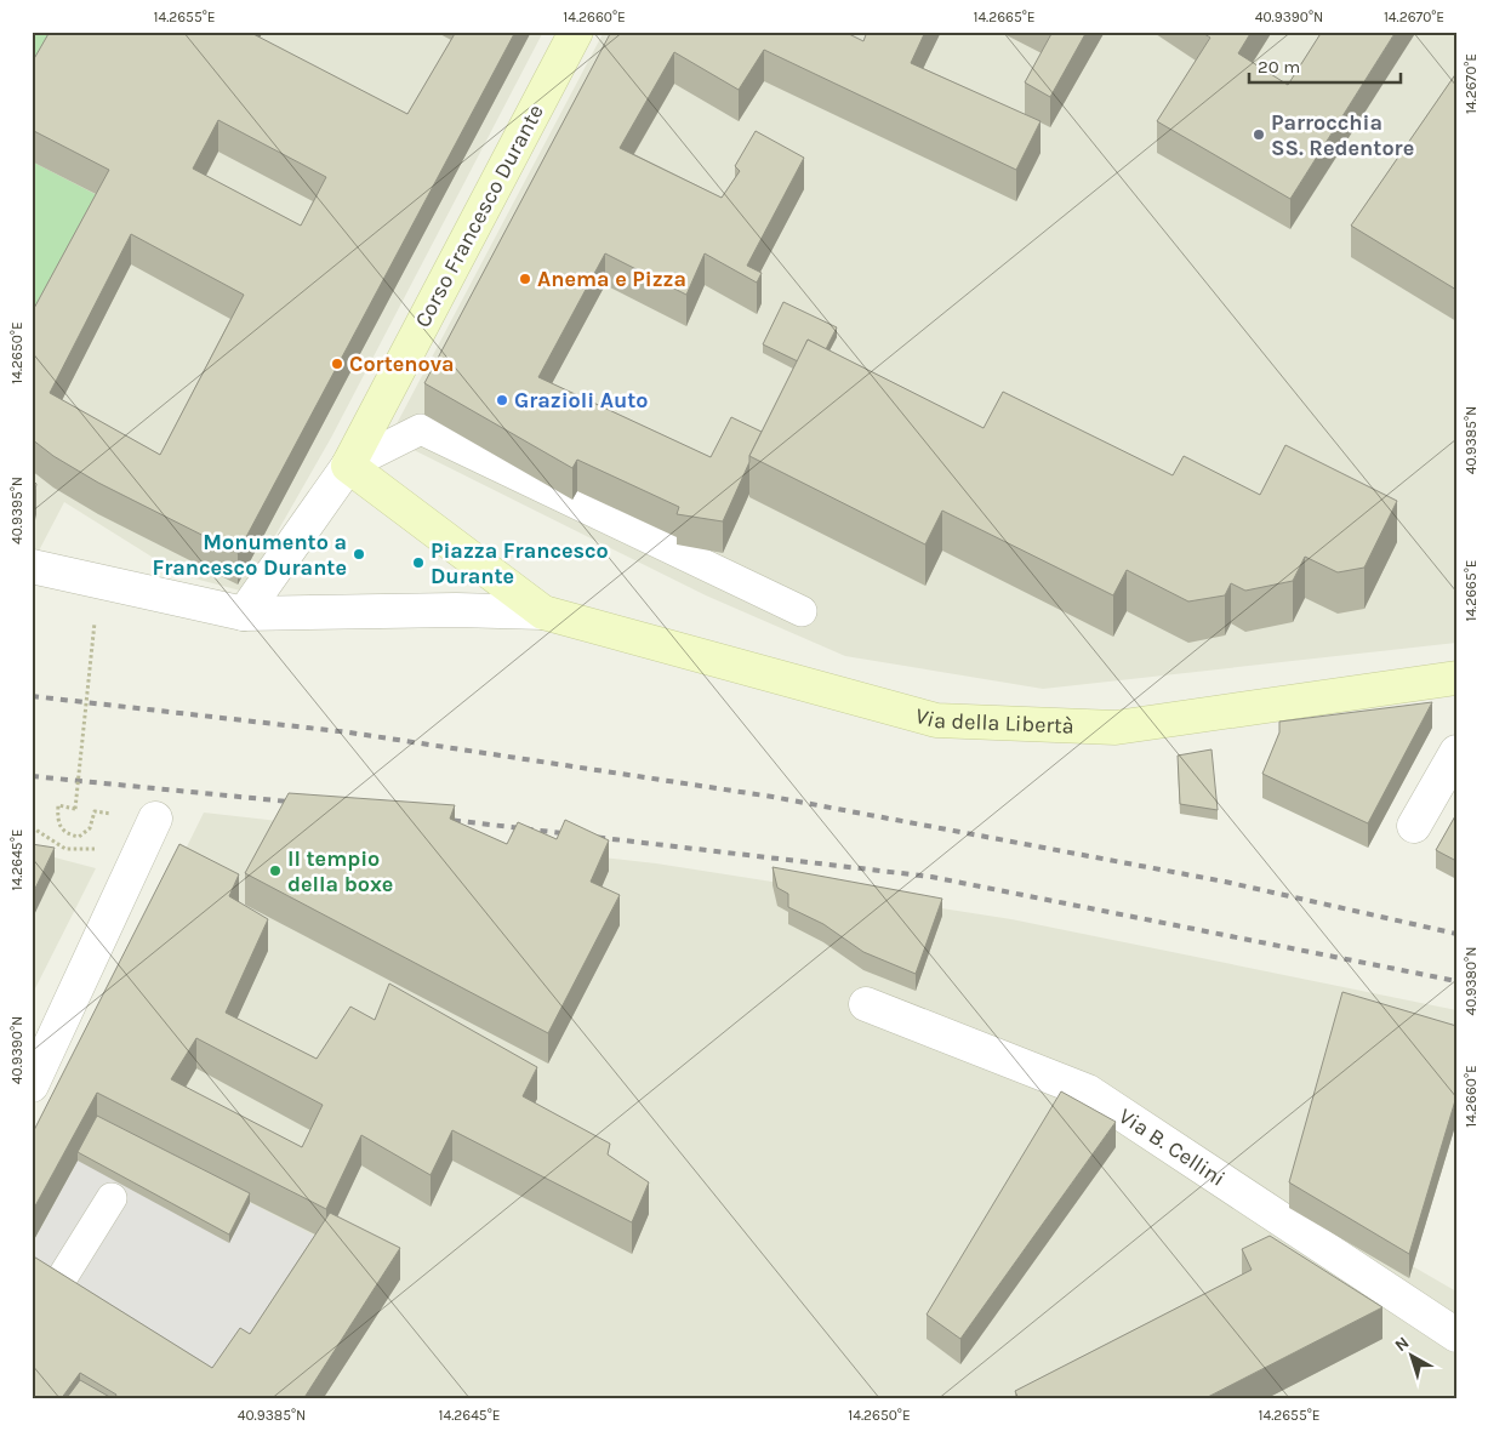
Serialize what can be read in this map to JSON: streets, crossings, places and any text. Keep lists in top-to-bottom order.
{
  "streets": {
    "street": ["Corso Francesco Durante", "Via della Libertà", "Via B. Cellini"]
  },
  "places": [
    "Parrocchia SS. Redentore",
    "Anema e Pizza",
    "Cortenova",
    "Grazioli Auto",
    "Monumento a Francesco Durante",
    "Piazza Francesco Durante",
    "Il tempio della boxe"
  ],
  "scale_bar": "20 m",
  "north": "top left",
  "coordinates": [
    "14.2655°E",
    "14.2660°E",
    "14.2665°E",
    "40.9390°N",
    "14.2670°E",
    "14.2650°E",
    "40.9385°N",
    "40.9395°N",
    "14.2645°E",
    "40.9380°N"
  ]
}
